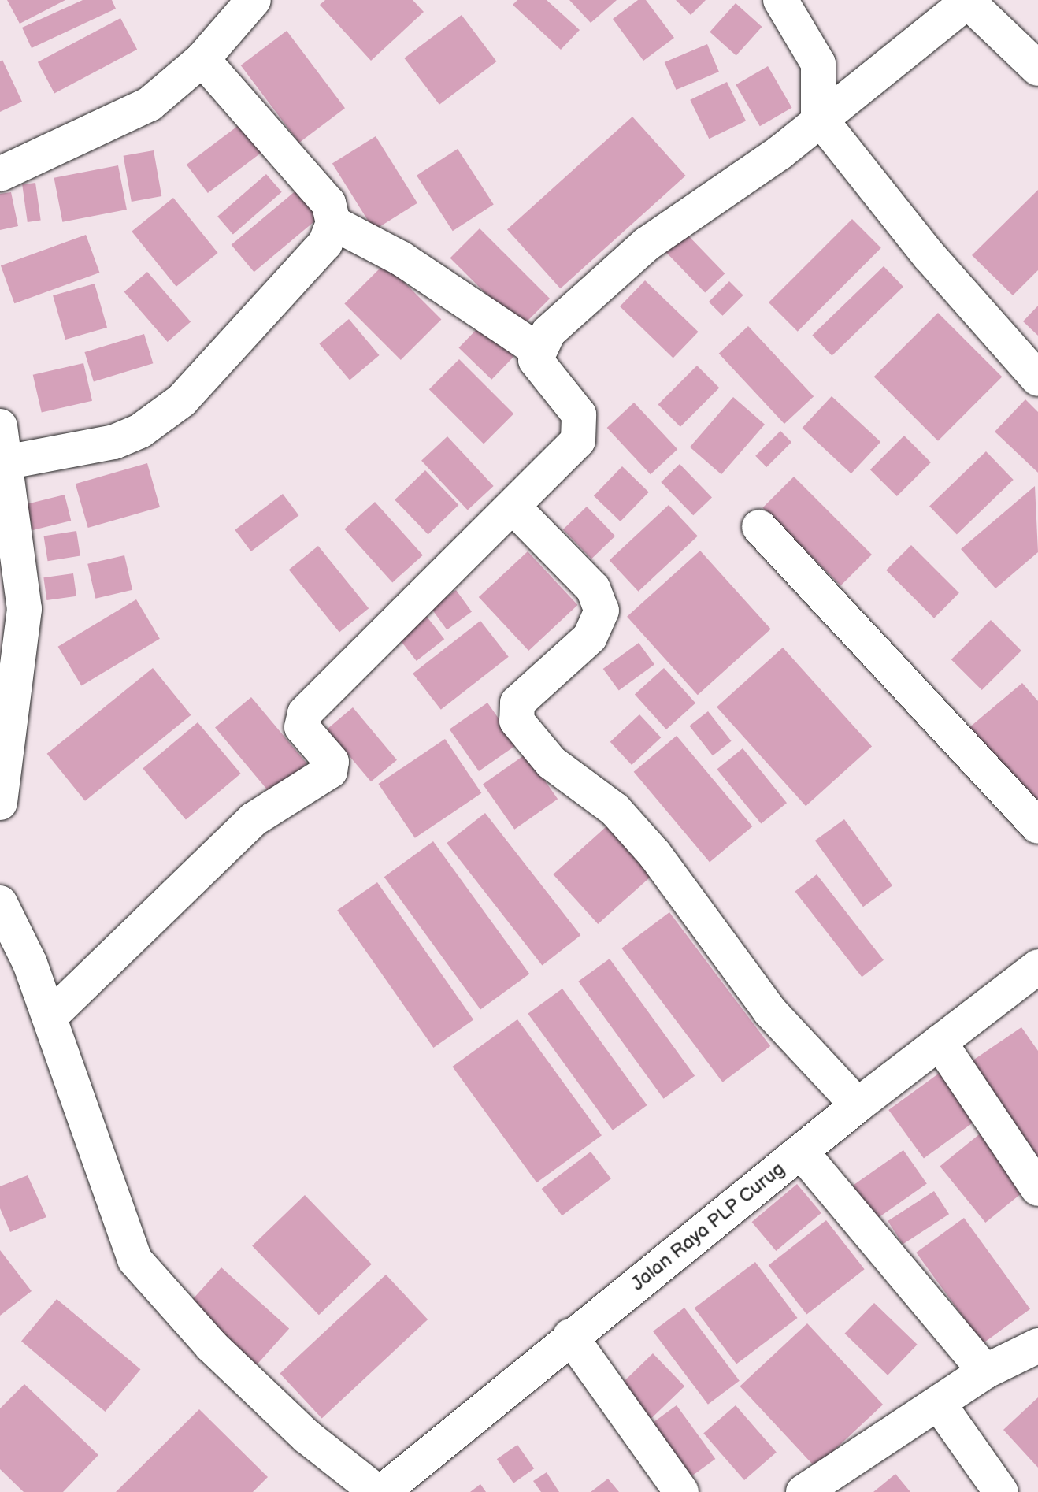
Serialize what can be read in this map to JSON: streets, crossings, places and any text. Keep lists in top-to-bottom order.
{
  "streets": {
    "street": ["Jalan Raya PLP Curug"]
  }
}
